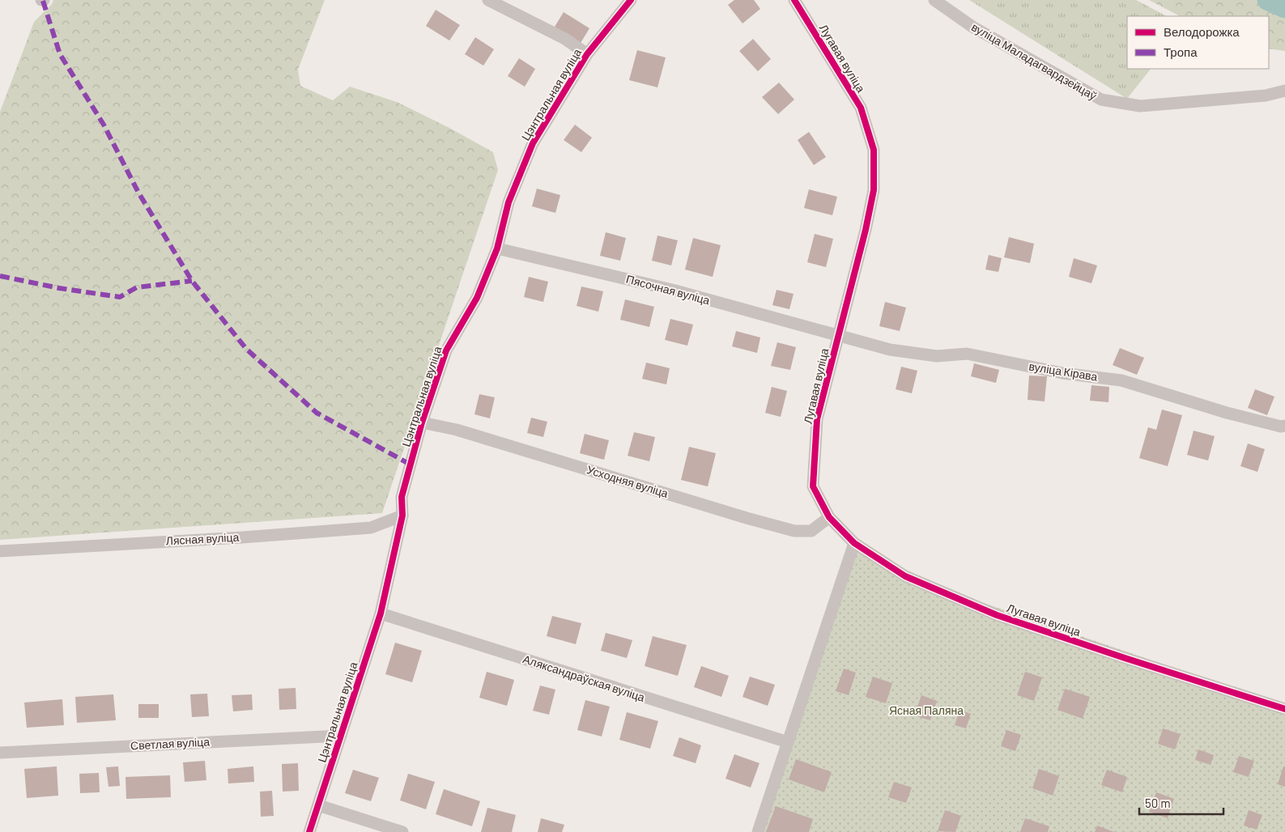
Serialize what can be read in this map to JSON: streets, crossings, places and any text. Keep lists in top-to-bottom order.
{
  "streets": {
    "street": [
      "Лугавая вуліца",
      "вуліца Маладагвардзейцаў",
      "Цэнтральная вуліца",
      "Пясочная вуліца",
      "вуліца Кірава",
      "Усходняя вуліца",
      "Лясная вуліца",
      "Аляксандраўская вуліца",
      "Светлая вуліца"
    ]
  },
  "crossings": [
    ["Лугавая вуліца", "Пясочная вуліца"],
    ["Лугавая вуліца", "вуліца Кірава"],
    ["Лугавая вуліца", "Усходняя вуліца"],
    ["Цэнтральная вуліца", "Пясочная вуліца"],
    ["Цэнтральная вуліца", "Усходняя вуліца"],
    ["Цэнтральная вуліца", "Лясная вуліца"],
    ["Цэнтральная вуліца", "Аляксандраўская вуліца"],
    ["Цэнтральная вуліца", "Светлая вуліца"],
    ["Пясочная вуліца", "вуліца Кірава"]
  ],
  "parks": ["Ясная Паляна"],
  "legend": ["Велодорожка", "Тропа"],
  "scale_bar": "50 m"
}
